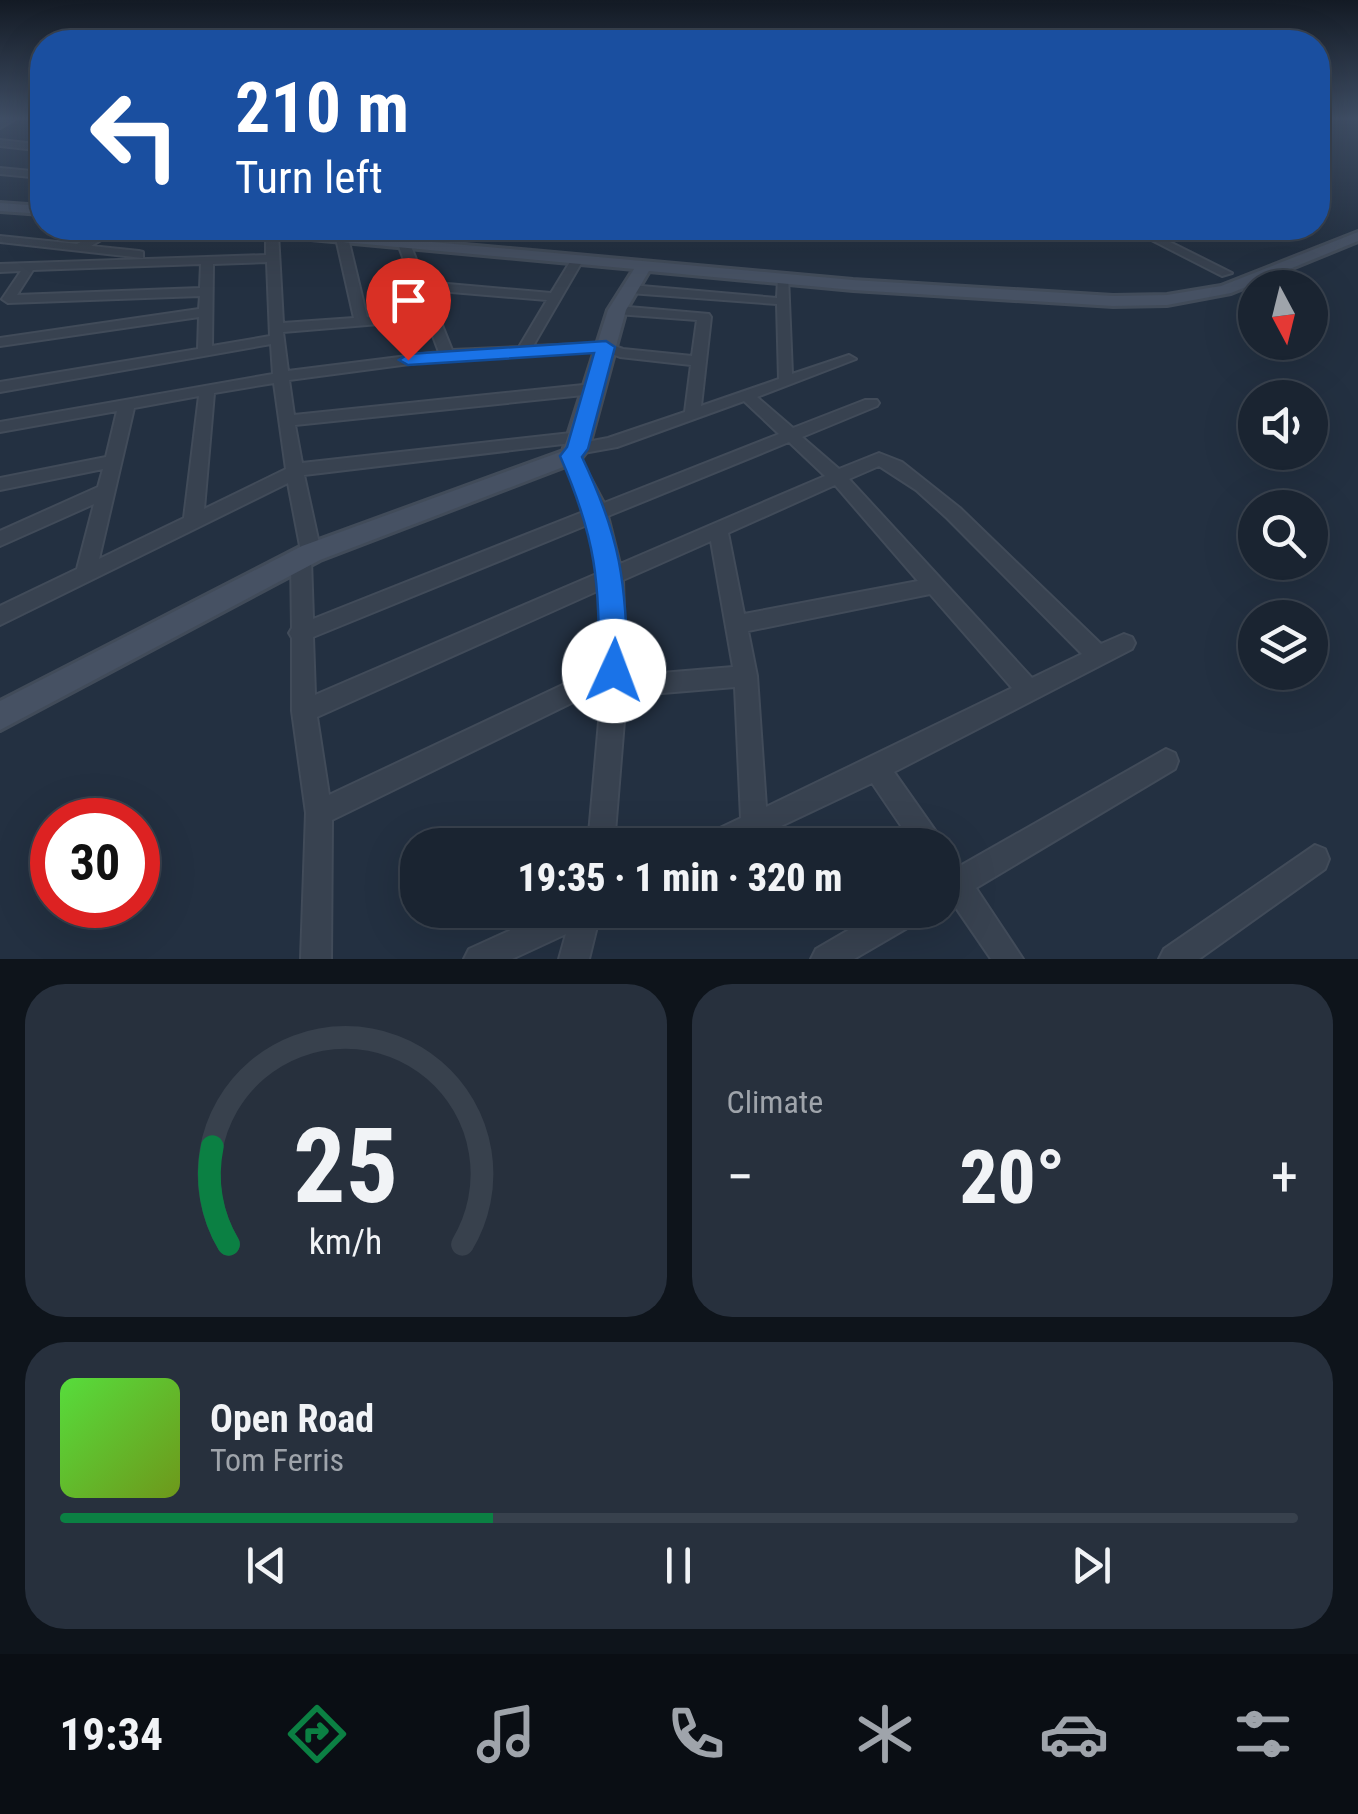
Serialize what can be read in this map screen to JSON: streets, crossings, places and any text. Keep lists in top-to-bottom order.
{
  "north": "bottom",
  "page": {
    "turn": ["210 m", "Turn left"],
    "limit": "30",
    "trip": "19:35 · 1 min · 320 m",
    "tile": "Climate",
    "heat": ["−", "20°", "+"],
    "song": ["Open Road", "Tom Ferris"],
    "tabs": "19:34",
    "gauge": ["25", "km/h"]
  }
}
